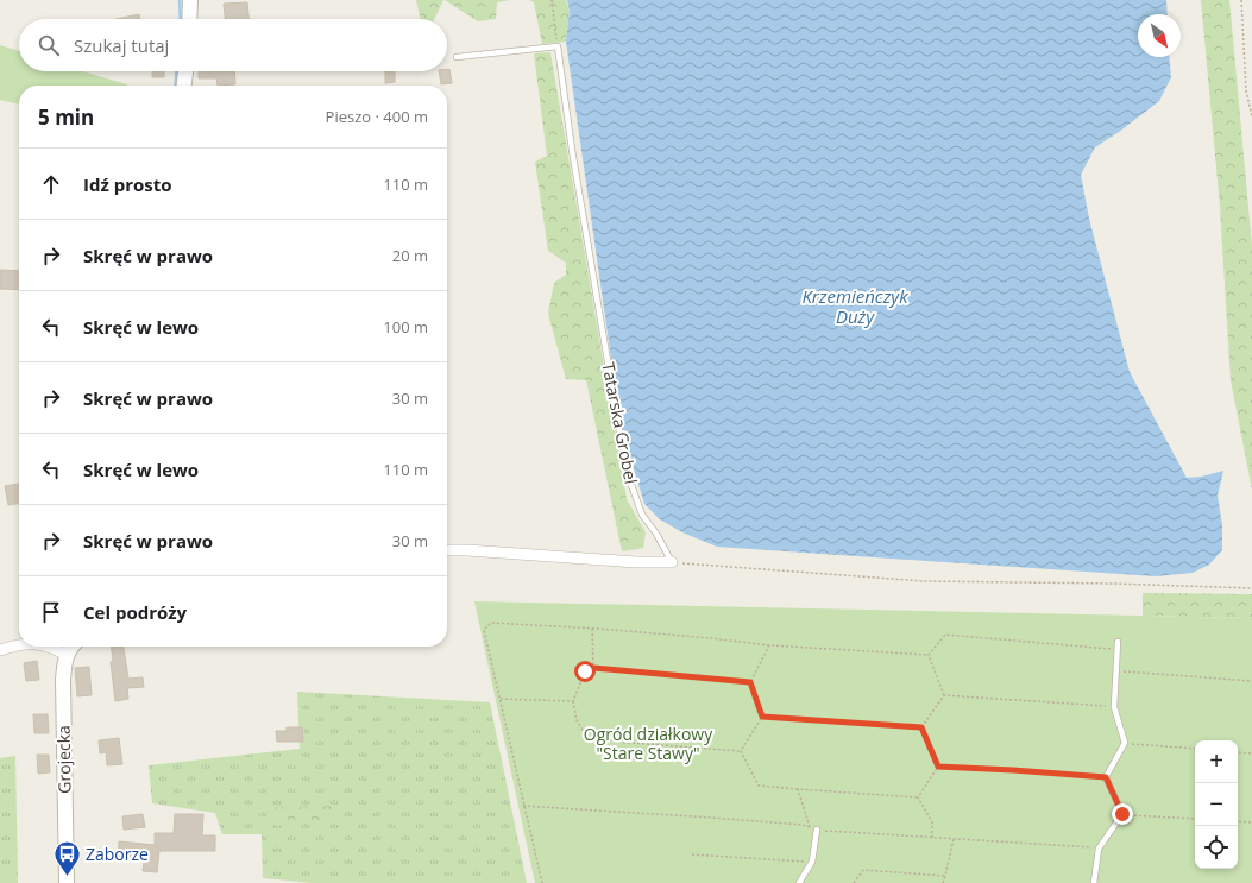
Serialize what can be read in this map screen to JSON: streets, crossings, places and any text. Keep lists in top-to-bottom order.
{
  "streets": {
    "street": ["Grojecka"],
    "lane": ["Tatarska Grobel"]
  },
  "water": ["Krzemieńczyk Duży"],
  "parks": ["Ogród działkowy \"Stare Stawy\""],
  "places": {
    "bus stop": ["Zaborze"]
  },
  "north": "bottom right",
  "page": {
    "search": "Szukaj tutaj",
    "heading": ["5 min", "Pieszo · 400 m"],
    "list": [
      ["Idź prosto", "110 m"],
      ["Skręć w prawo", "20 m"],
      ["Skręć w lewo", "100 m"],
      ["Skręć w prawo", "30 m"],
      ["Skręć w lewo", "110 m"],
      ["Skręć w prawo", "30 m"],
      "Cel podróży"
    ],
    "map_buttons": ["+", "−"]
  }
}
